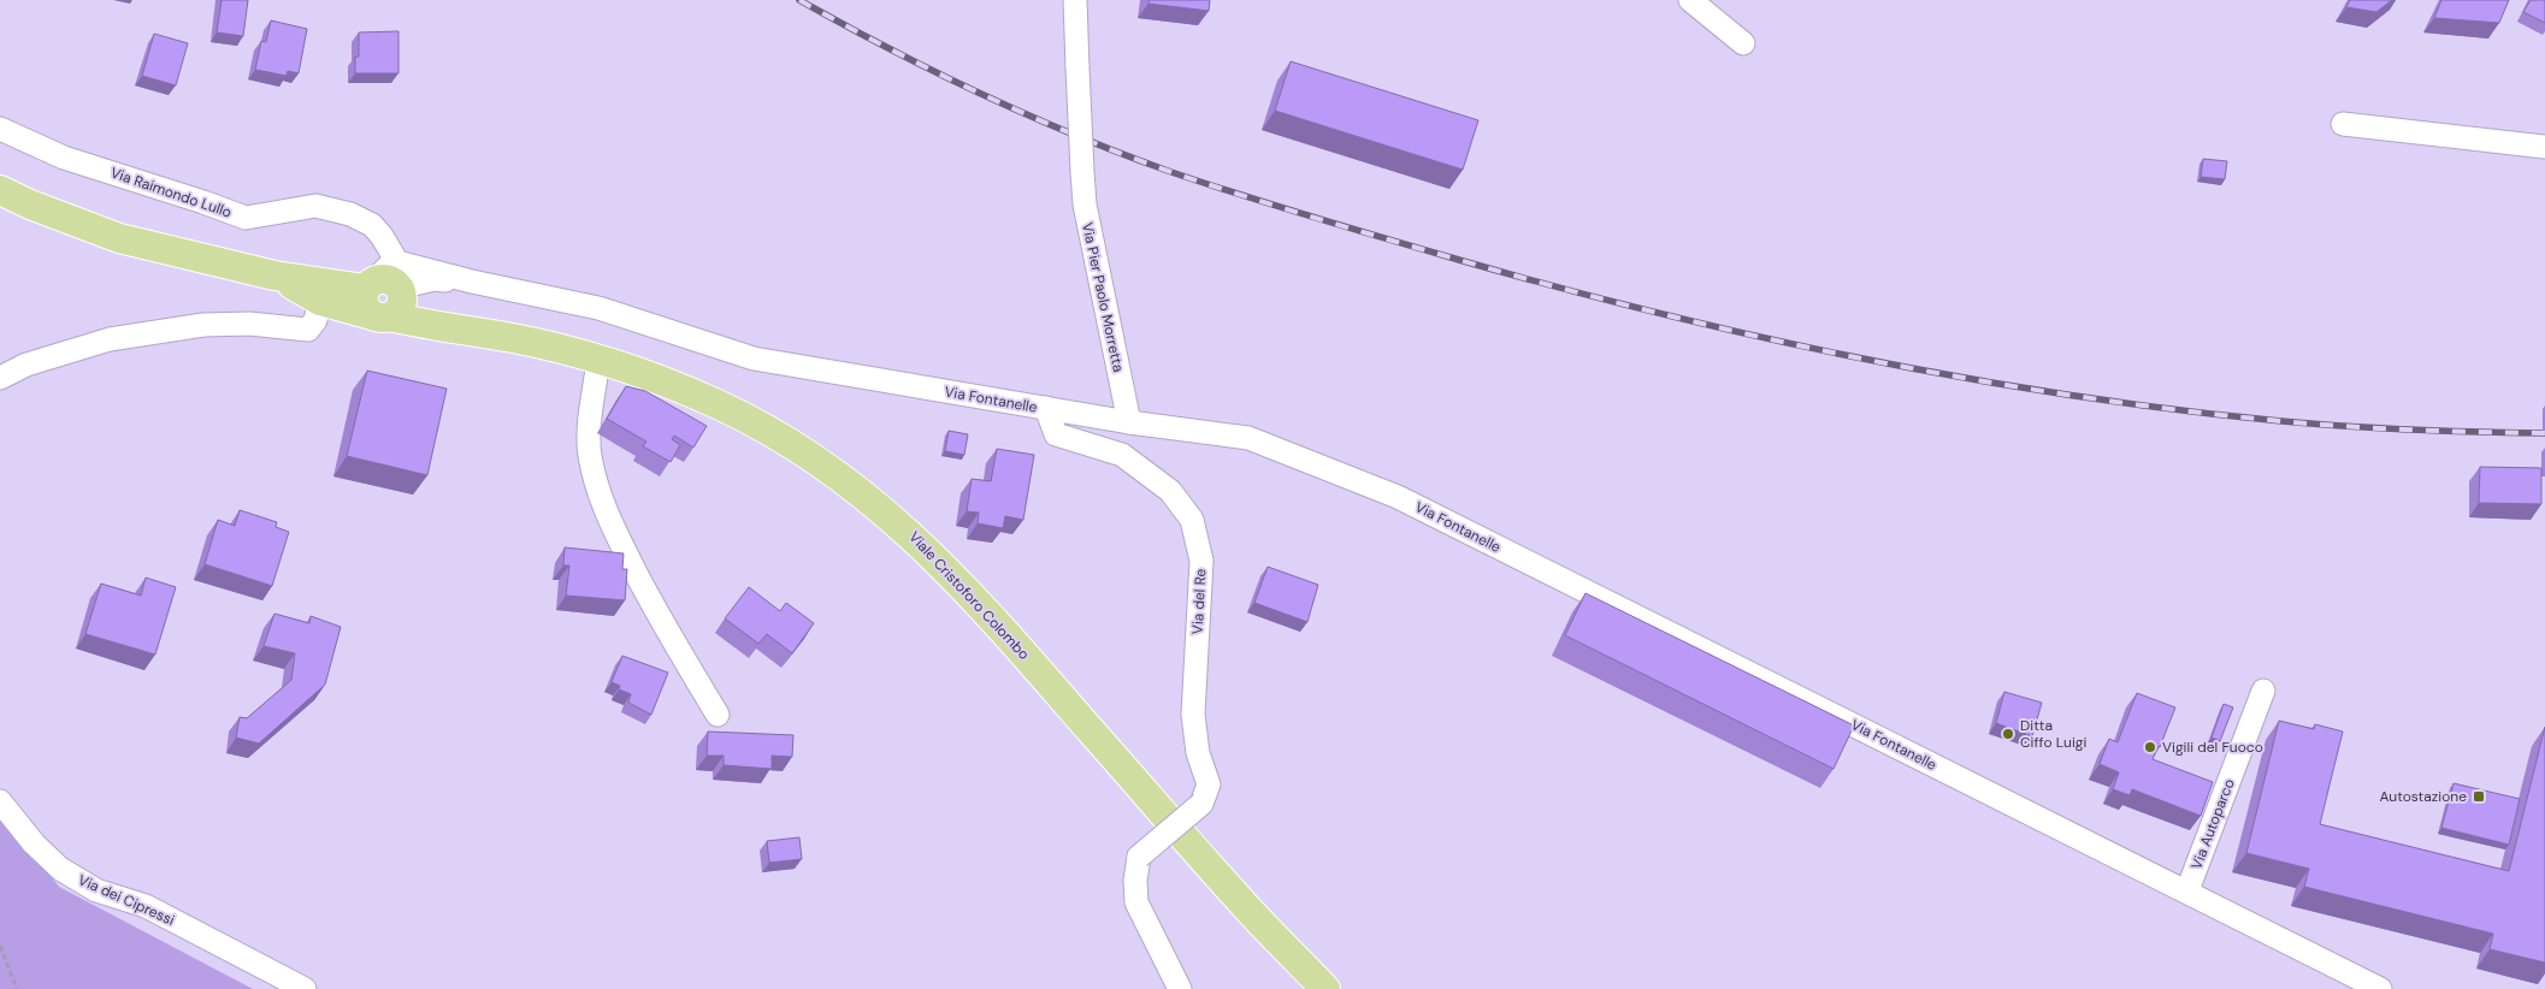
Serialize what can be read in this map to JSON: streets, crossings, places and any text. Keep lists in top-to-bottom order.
{
  "streets": {
    "main road": ["Viale Cristoforo Colombo"],
    "street": [
      "Via Raimondo Lullo",
      "Via Pier Paolo Morretta",
      "Via Fontanelle",
      "Via del Re",
      "Via Autoparco",
      "Via dei Cipressi"
    ]
  },
  "crossings": [
    ["Via Raimondo Lullo", "Via Fontanelle"],
    ["Via Raimondo Lullo", "Viale Cristoforo Colombo"],
    ["Via Pier Paolo Morretta", "Via Fontanelle"],
    ["Via Fontanelle", "Viale Cristoforo Colombo"],
    ["Via Fontanelle", "Via del Re"],
    ["Via Fontanelle", "Via Autoparco"]
  ],
  "places": {
    "other": ["Ditta Ciffo Luigi", "Vigili del Fuoco"],
    "transit": ["Autostazione"]
  }
}
